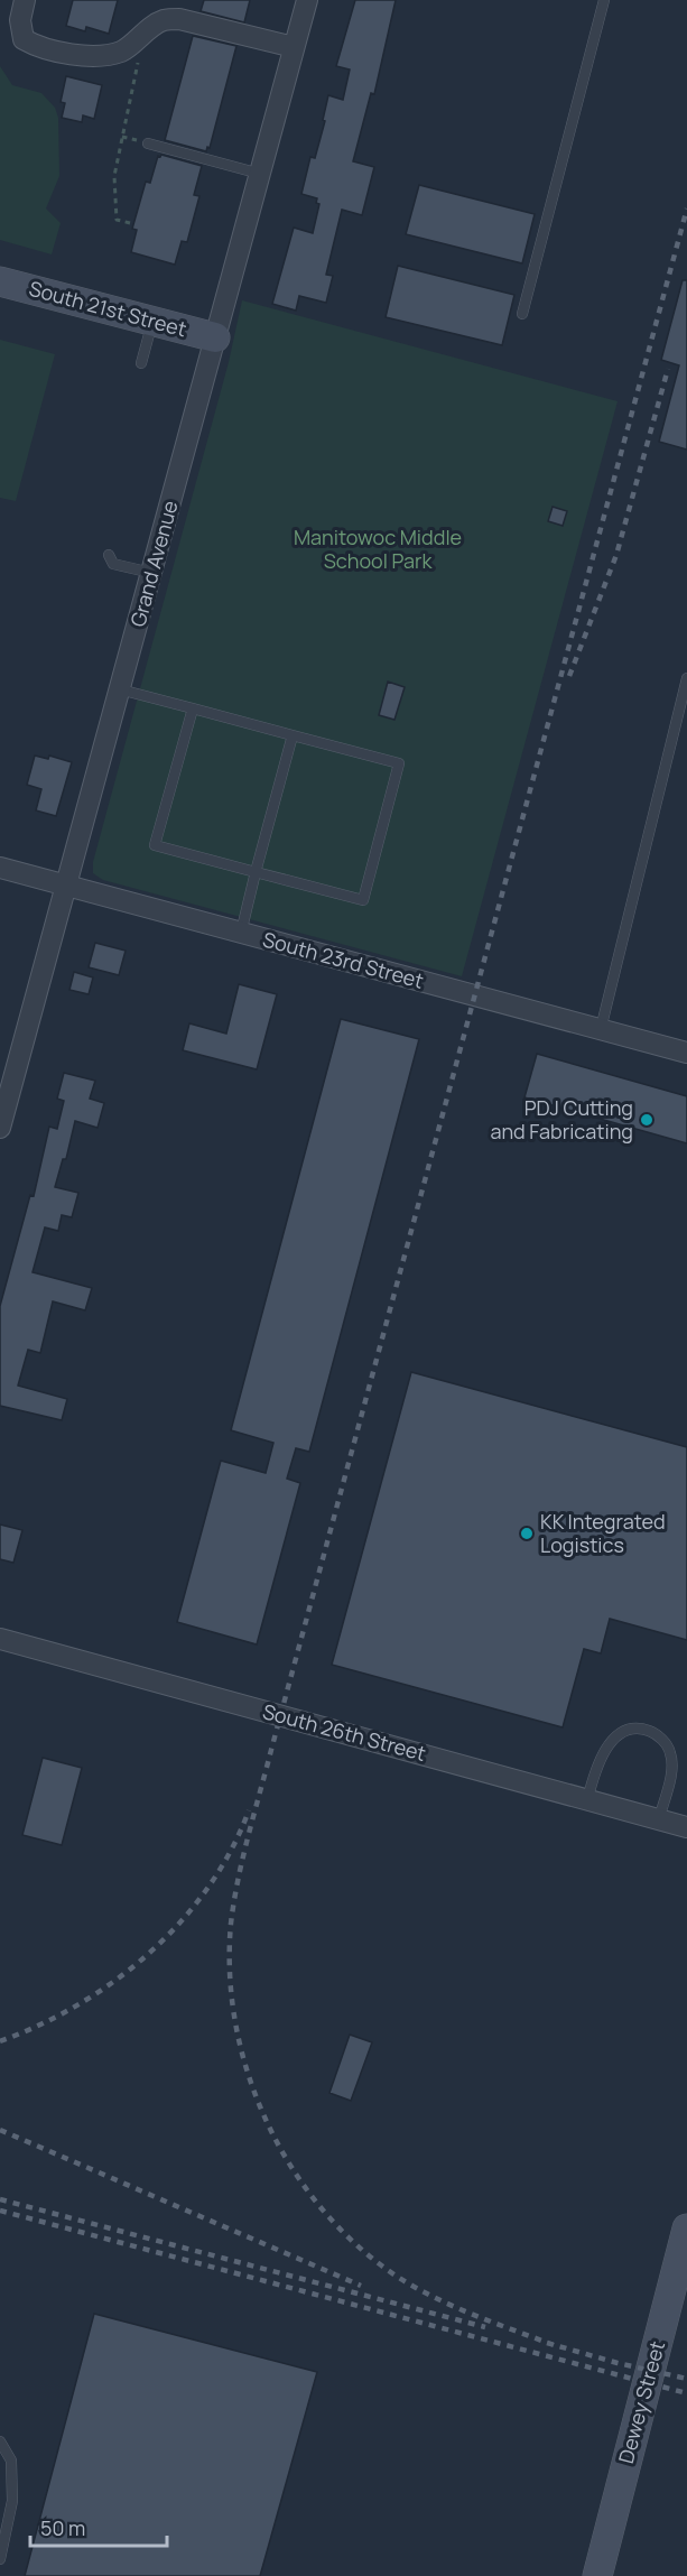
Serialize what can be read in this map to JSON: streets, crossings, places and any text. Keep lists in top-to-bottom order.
{
  "streets": {
    "street": [
      "South 21st Street",
      "Grand Avenue",
      "South 23rd Street",
      "South 26th Street",
      "Dewey Street"
    ]
  },
  "crossings": [
    ["South 21st Street", "Grand Avenue"],
    ["Grand Avenue", "South 23rd Street"]
  ],
  "parks": ["Manitowoc Middle School Park"],
  "places": ["PDJ Cutting and Fabricating", "KK Integrated Logistics"],
  "scale_bar": "50 m"
}
